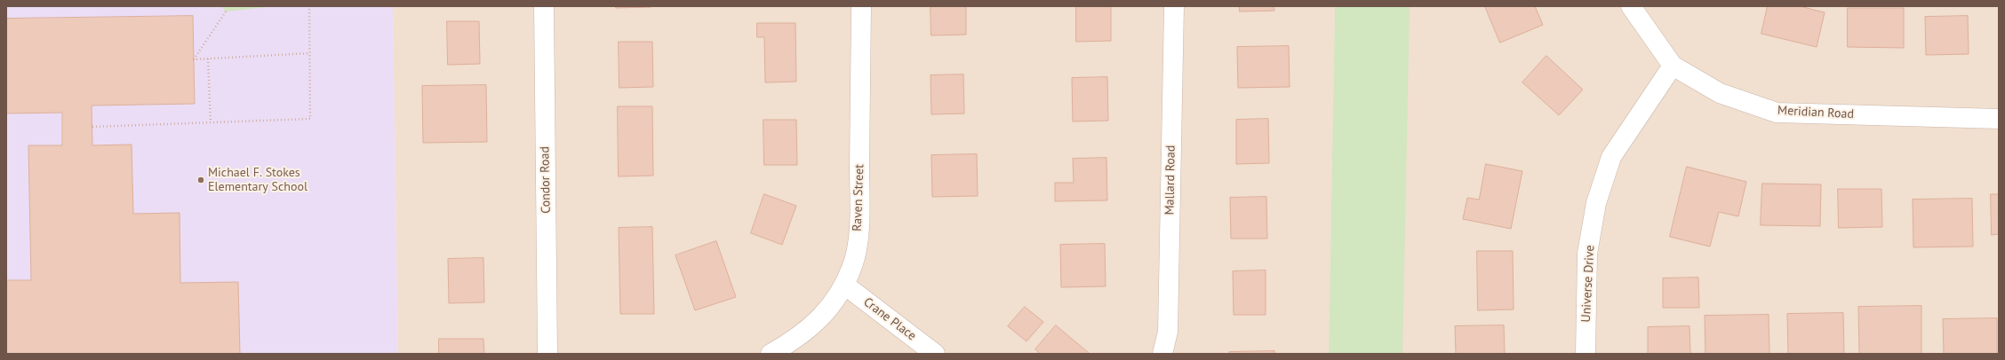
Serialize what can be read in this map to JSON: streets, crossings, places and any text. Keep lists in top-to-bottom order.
{
  "streets": {
    "street": [
      "Meridian Road",
      "Condor Road",
      "Mallard Road",
      "Raven Street",
      "Universe Drive",
      "Crane Place"
    ]
  },
  "crossings": [
    ["Meridian Road", "Universe Drive"],
    ["Raven Street", "Crane Place"]
  ],
  "places": ["Michael F. Stokes Elementary School"]
}
